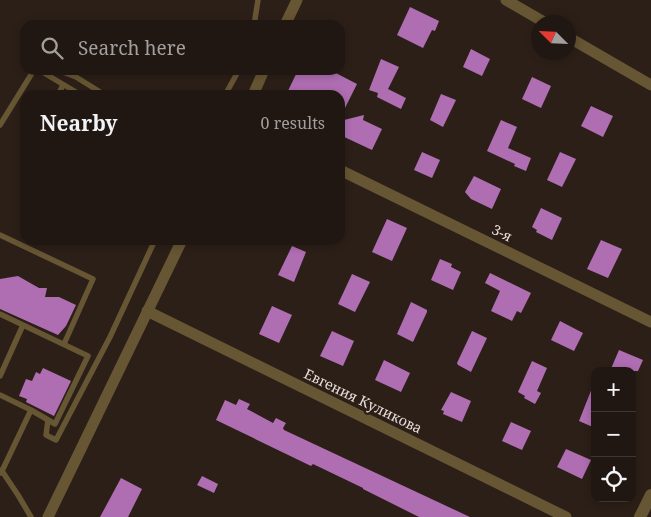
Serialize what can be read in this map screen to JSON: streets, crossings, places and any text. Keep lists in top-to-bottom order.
{
  "streets": {
    "street": ["3-я", "Евгения Куликова"]
  },
  "north": "top left",
  "page": {
    "search": "Search here",
    "heading": ["Nearby", "0 results"],
    "map_buttons": ["+", "−"]
  }
}
